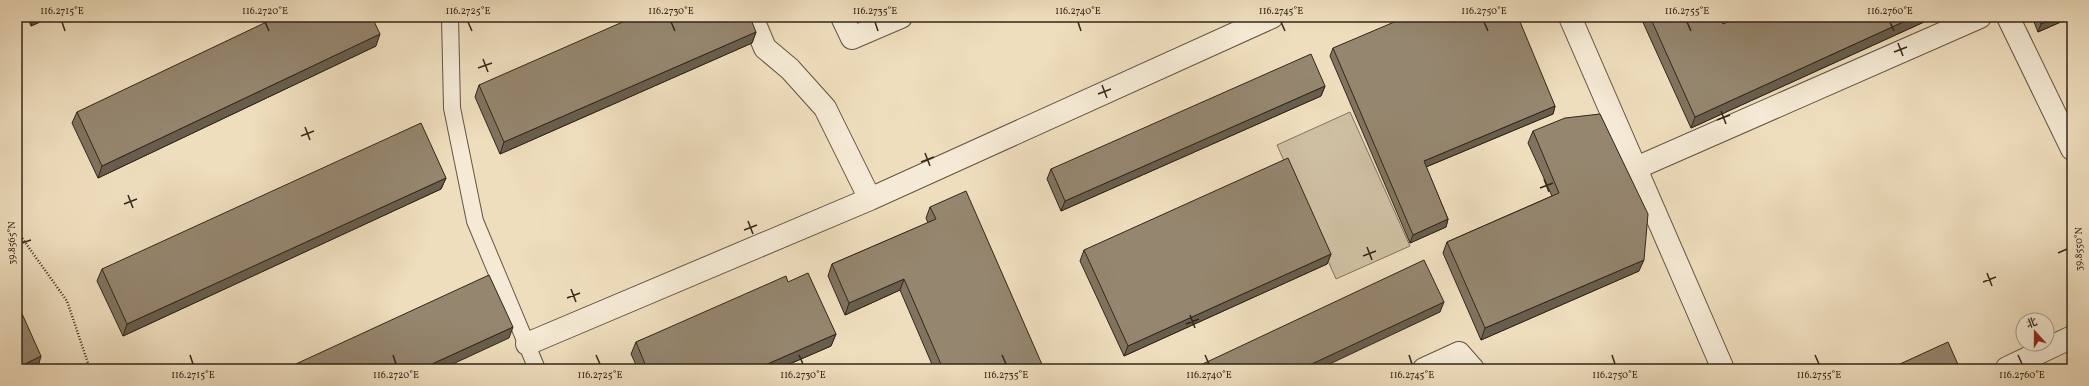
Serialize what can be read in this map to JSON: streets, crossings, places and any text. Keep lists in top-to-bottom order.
{
  "north": "top",
  "coordinates": [
    "116.2715°E",
    "116.2720°E",
    "116.2725°E",
    "116.2730°E",
    "116.2735°E",
    "116.2740°E",
    "116.2745°E",
    "116.2750°E",
    "116.2755°E",
    "116.2760°E",
    "39.8565°N",
    "39.8550°N"
  ]
}
